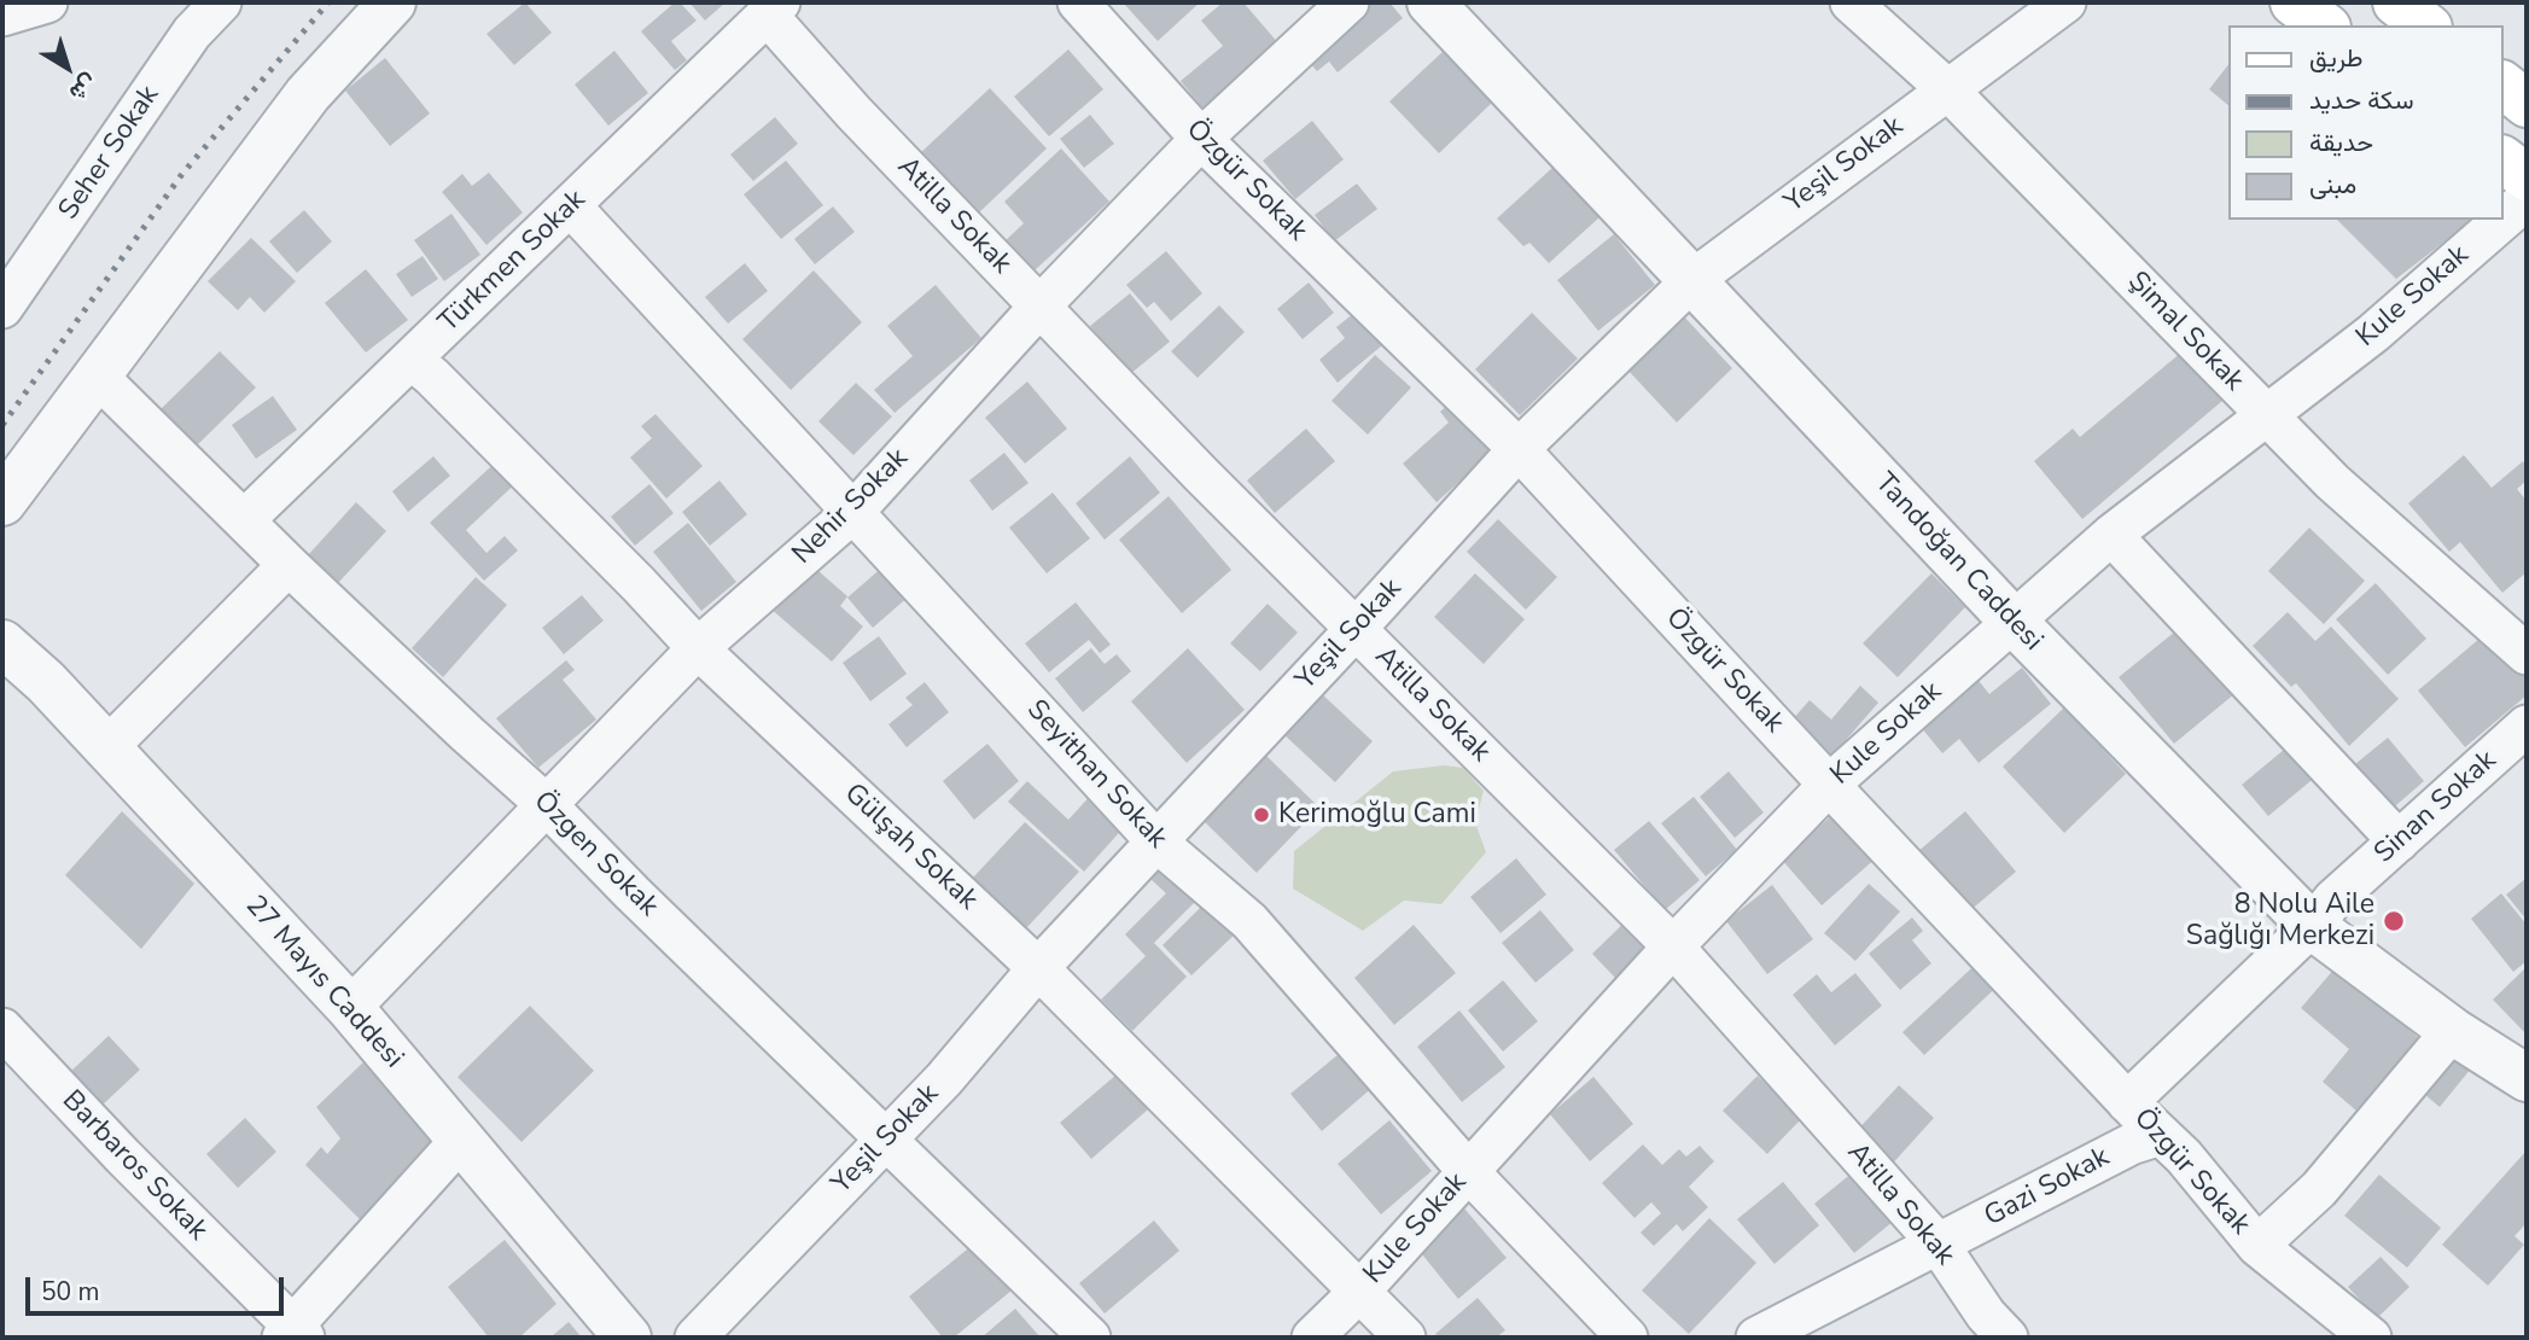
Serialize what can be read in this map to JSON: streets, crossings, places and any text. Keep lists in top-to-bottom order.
{
  "streets": {
    "street": [
      "Seher Sokak",
      "Yeşil Sokak",
      "Özgür Sokak",
      "Atilla Sokak",
      "Türkmen Sokak",
      "Kule Sokak",
      "Şimal Sokak",
      "Nehir Sokak",
      "Tandoğan Caddesi",
      "Seyithan Sokak",
      "Sinan Sokak",
      "Gülşah Sokak",
      "Özgen Sokak",
      "27 Mayıs Caddesi",
      "Barbaros Sokak",
      "Gazi Sokak"
    ]
  },
  "crossings": [
    ["Yeşil Sokak", "Özgür Sokak"],
    ["Yeşil Sokak", "Atilla Sokak"],
    ["Yeşil Sokak", "Şimal Sokak"],
    ["Yeşil Sokak", "Tandoğan Caddesi"],
    ["Yeşil Sokak", "Seyithan Sokak"],
    ["Yeşil Sokak", "Gülşah Sokak"],
    ["Yeşil Sokak", "Özgen Sokak"],
    ["Özgür Sokak", "Kule Sokak"],
    ["Özgür Sokak", "Nehir Sokak"],
    ["Özgür Sokak", "Sinan Sokak"],
    ["Özgür Sokak", "Gazi Sokak"],
    ["Atilla Sokak", "Türkmen Sokak"],
    ["Atilla Sokak", "Kule Sokak"],
    ["Atilla Sokak", "Nehir Sokak"],
    ["Atilla Sokak", "Gazi Sokak"],
    ["Türkmen Sokak", "Seyithan Sokak"],
    ["Türkmen Sokak", "Gülşah Sokak"],
    ["Türkmen Sokak", "Özgen Sokak"],
    ["Kule Sokak", "Şimal Sokak"],
    ["Kule Sokak", "Tandoğan Caddesi"],
    ["Kule Sokak", "Seyithan Sokak"],
    ["Kule Sokak", "Gülşah Sokak"],
    ["Nehir Sokak", "Seyithan Sokak"],
    ["Nehir Sokak", "Gülşah Sokak"],
    ["Nehir Sokak", "Özgen Sokak"],
    ["Nehir Sokak", "27 Mayıs Caddesi"],
    ["Tandoğan Caddesi", "Sinan Sokak"]
  ],
  "places": ["Kerimoğlu Cami", "8 Nolu Aile Sağlığı Merkezi"],
  "legend": [
    "طريق",
    "سكة حديد",
    "حديقة",
    "مبنى"
  ],
  "scale_bar": "50 m",
  "north": "bottom right"
}
